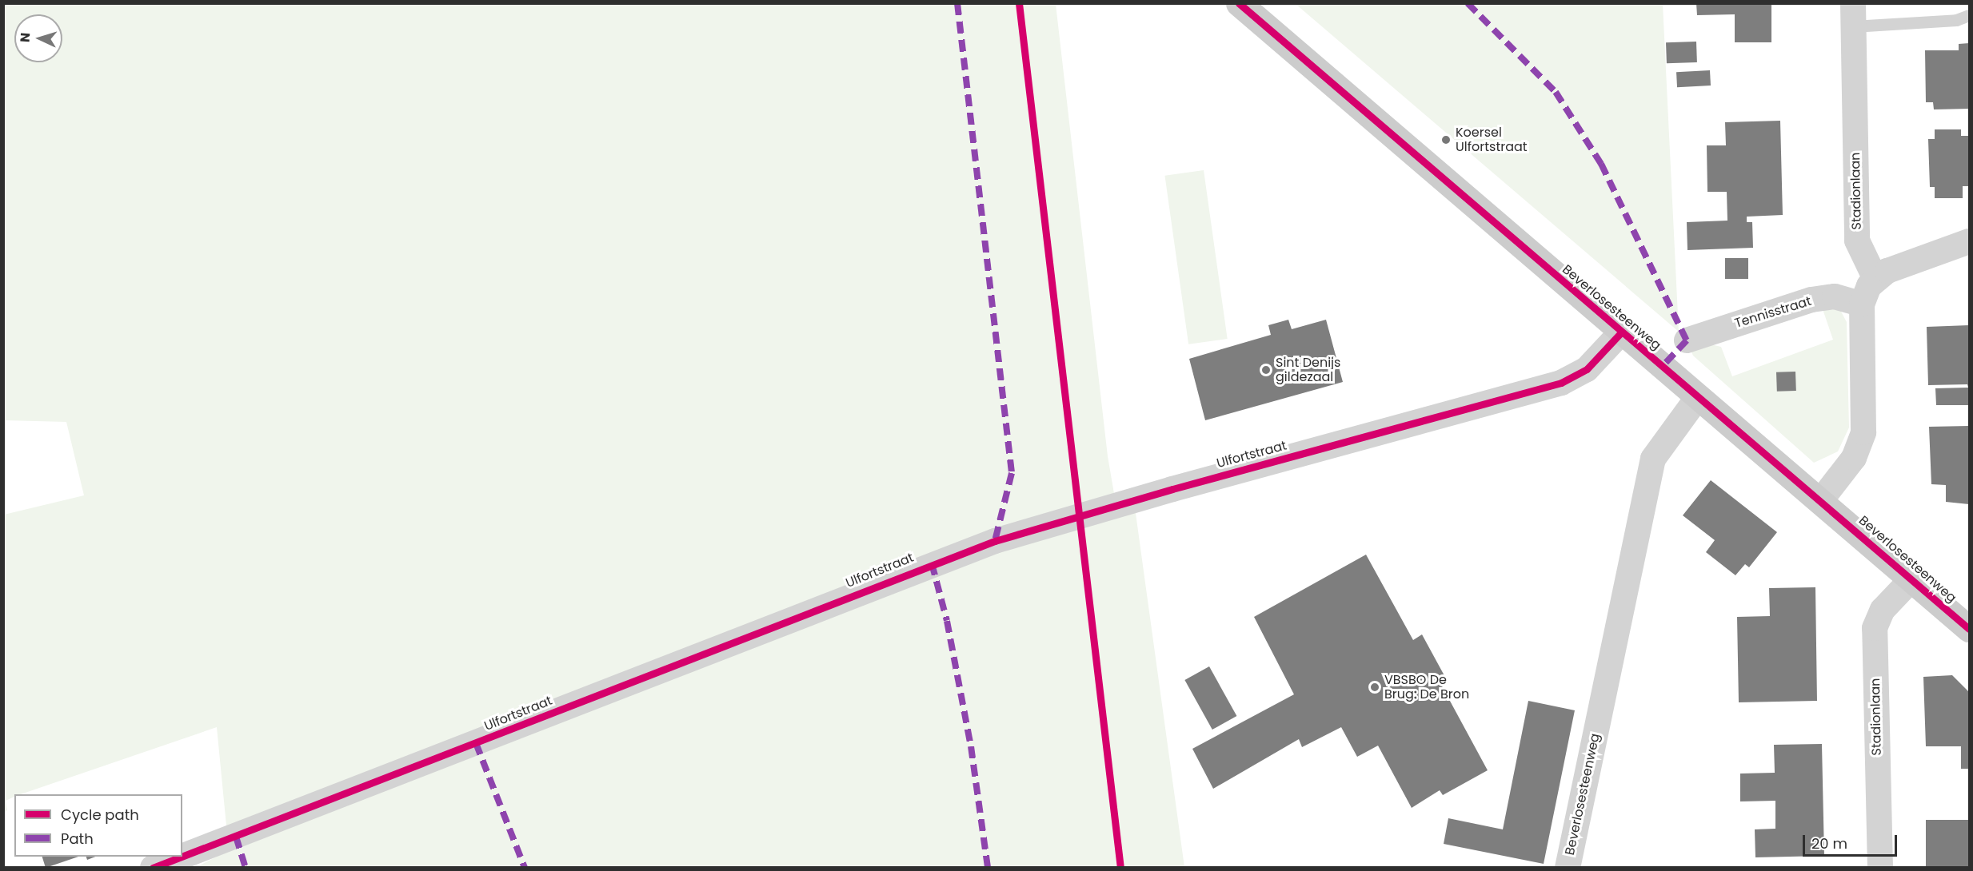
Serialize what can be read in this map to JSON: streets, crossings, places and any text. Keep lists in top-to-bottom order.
{
  "streets": {
    "street": [
      "Stadionlaan",
      "Beverlosesteenweg",
      "Tennisstraat",
      "Ulfortstraat"
    ]
  },
  "crossings": [
    ["Stadionlaan", "Beverlosesteenweg"],
    ["Beverlosesteenweg", "Ulfortstraat"]
  ],
  "places": ["Koersel Ulfortstraat", "Sint Denijs gildezaal", "VBSBO De Brug: De Bron"],
  "legend": ["Cycle path", "Path"],
  "scale_bar": "20 m",
  "north": "left"
}
